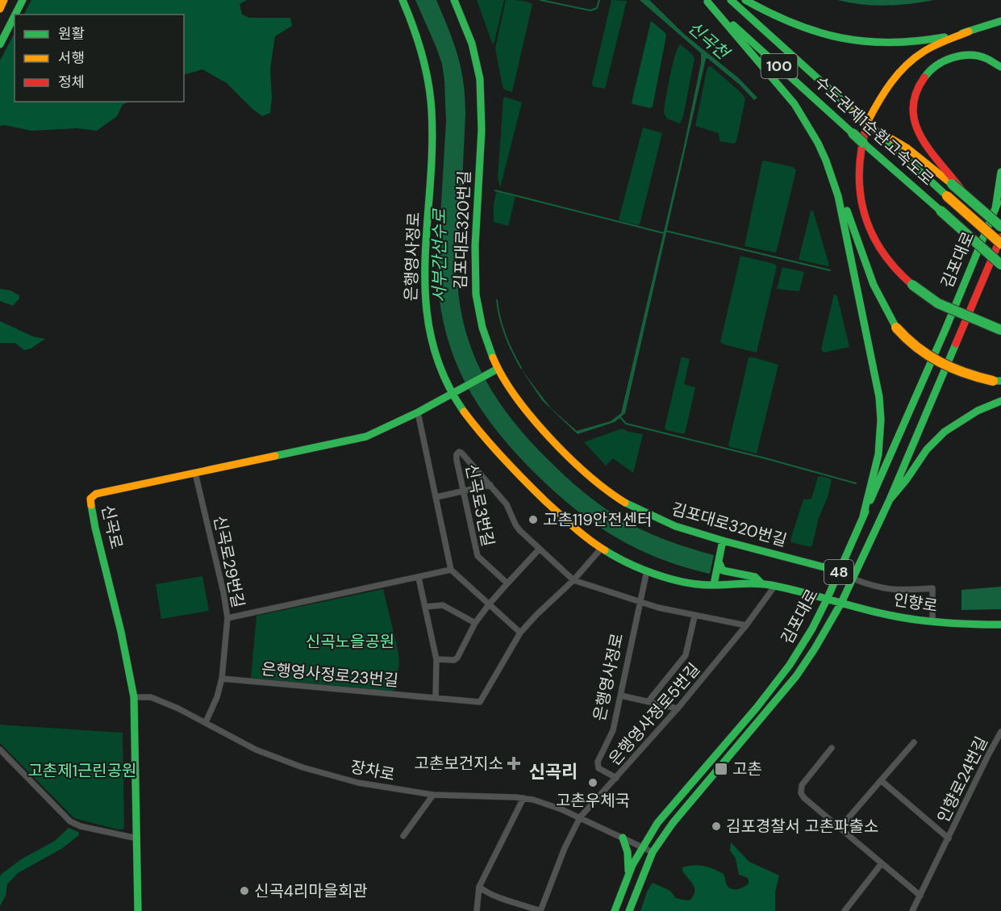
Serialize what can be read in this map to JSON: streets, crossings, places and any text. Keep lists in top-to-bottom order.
{
  "streets": {
    "main road": [
      "100",
      "수도권제1순환고속도로",
      "김포대로320번길",
      "은행영사정로",
      "김포대로",
      "신곡로",
      "48",
      "인향로"
    ],
    "street": [
      "신곡로3번길",
      "신곡로29번길",
      "은행영사정로23번길",
      "은행영사정로5번길",
      "장차로",
      "인향로24번길"
    ]
  },
  "crossings": [
    ["김포대로320번길", "김포대로"],
    ["김포대로320번길", "신곡로"],
    ["은행영사정로", "김포대로"],
    ["은행영사정로", "신곡로"],
    ["은행영사정로", "인향로"],
    ["은행영사정로", "은행영사정로23번길"],
    ["은행영사정로", "은행영사정로5번길"],
    ["김포대로", "인향로"],
    ["김포대로", "장차로"],
    ["신곡로3번길", "은행영사정로23번길"],
    ["신곡로", "신곡로29번길"],
    ["신곡로29번길", "은행영사정로23번길"],
    ["신곡로29번길", "장차로"],
    ["은행영사정로5번길", "장차로"]
  ],
  "districts": ["신곡리"],
  "water": ["신곡천", "서부간선수로"],
  "parks": ["신곡노을공원", "고촌제1근린공원"],
  "places": {
    "other": [
      "고촌119안전센터",
      "고촌우체국",
      "김포경찰서 고촌파출소",
      "신곡4리마을회관"
    ],
    "health": ["고촌보건지소"],
    "transit": ["고촌"]
  },
  "legend": ["원활", "서행", "정체"]
}
